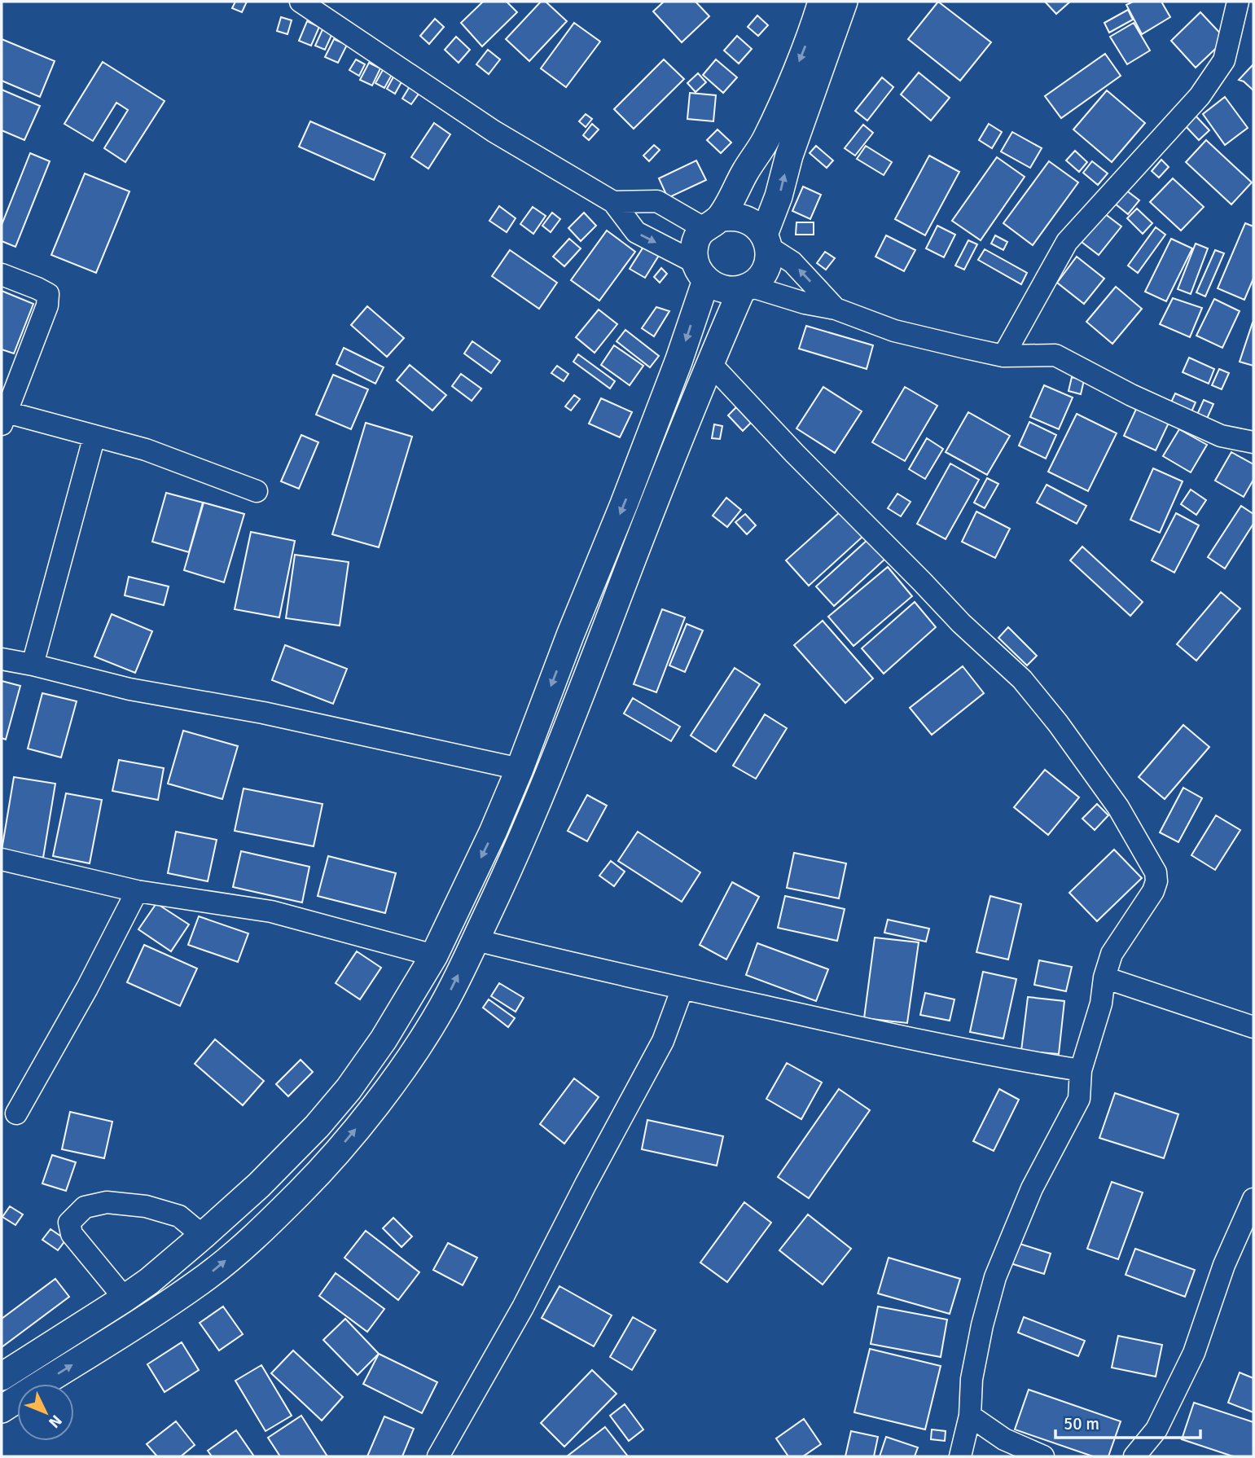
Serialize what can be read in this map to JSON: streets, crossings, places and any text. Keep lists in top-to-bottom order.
{
  "scale_bar": "50 m",
  "north": "bottom right"
}
